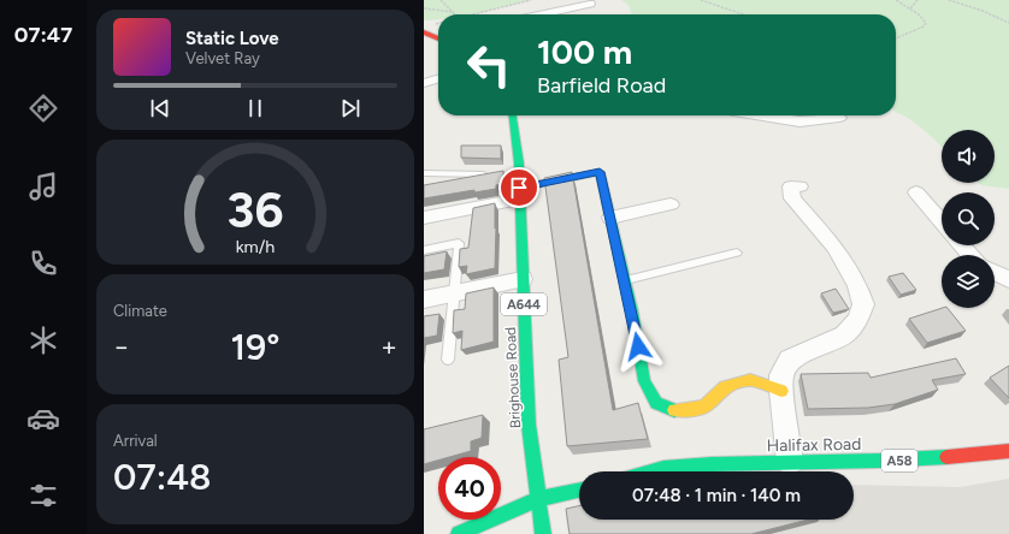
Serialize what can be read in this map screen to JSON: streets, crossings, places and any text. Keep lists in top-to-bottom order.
{
  "streets": {
    "main road": [
      "A644",
      "Brighouse Road",
      "Halifax Road",
      "A58"
    ]
  },
  "crossings": [
    ["A644", "Brighouse Road"]
  ],
  "page": {
    "tabs": "07:47",
    "turn": ["100 m", "Barfield Road"],
    "song": ["Static Love", "Velvet Ray"],
    "tile": [
      "Climate",
      ["Arrival", "07:48"]
    ],
    "heat": ["−", "19°", "+"],
    "limit": "40",
    "trip": "07:48 · 1 min · 140 m",
    "gauge": ["36", "km/h"]
  }
}
